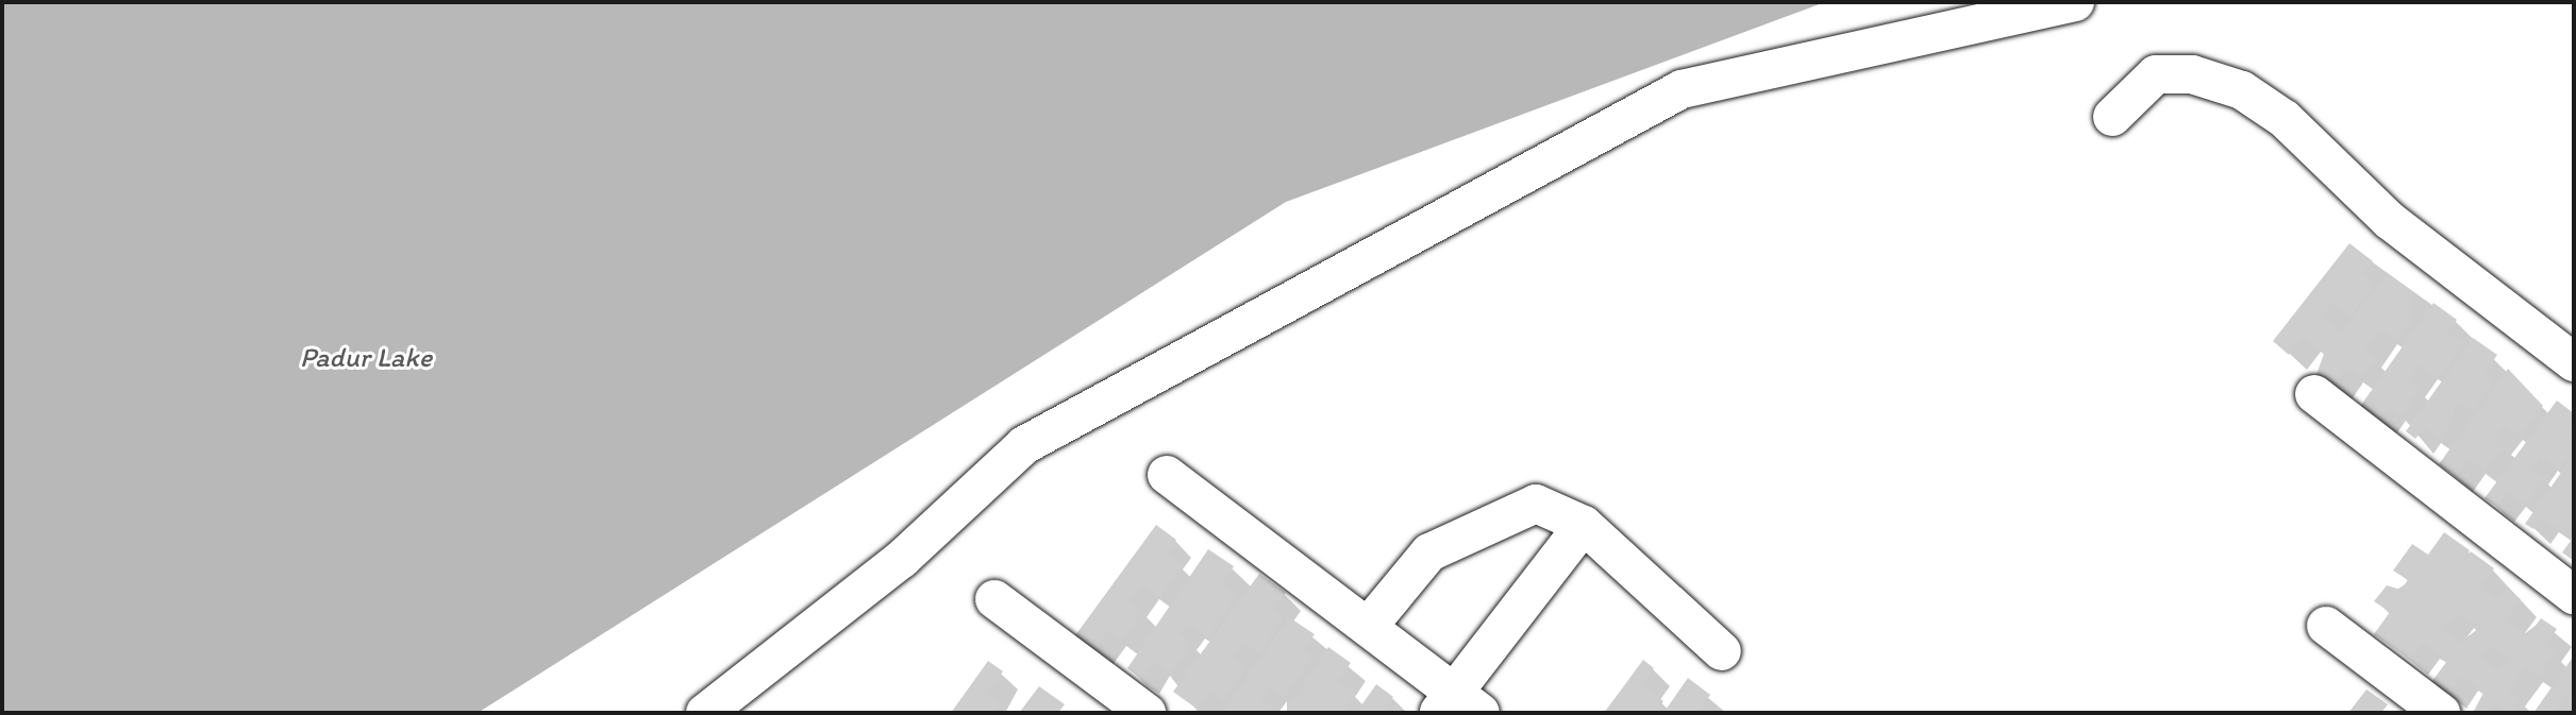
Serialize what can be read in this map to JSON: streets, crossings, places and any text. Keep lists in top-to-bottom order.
{
  "water": ["Padur Lake"]
}
